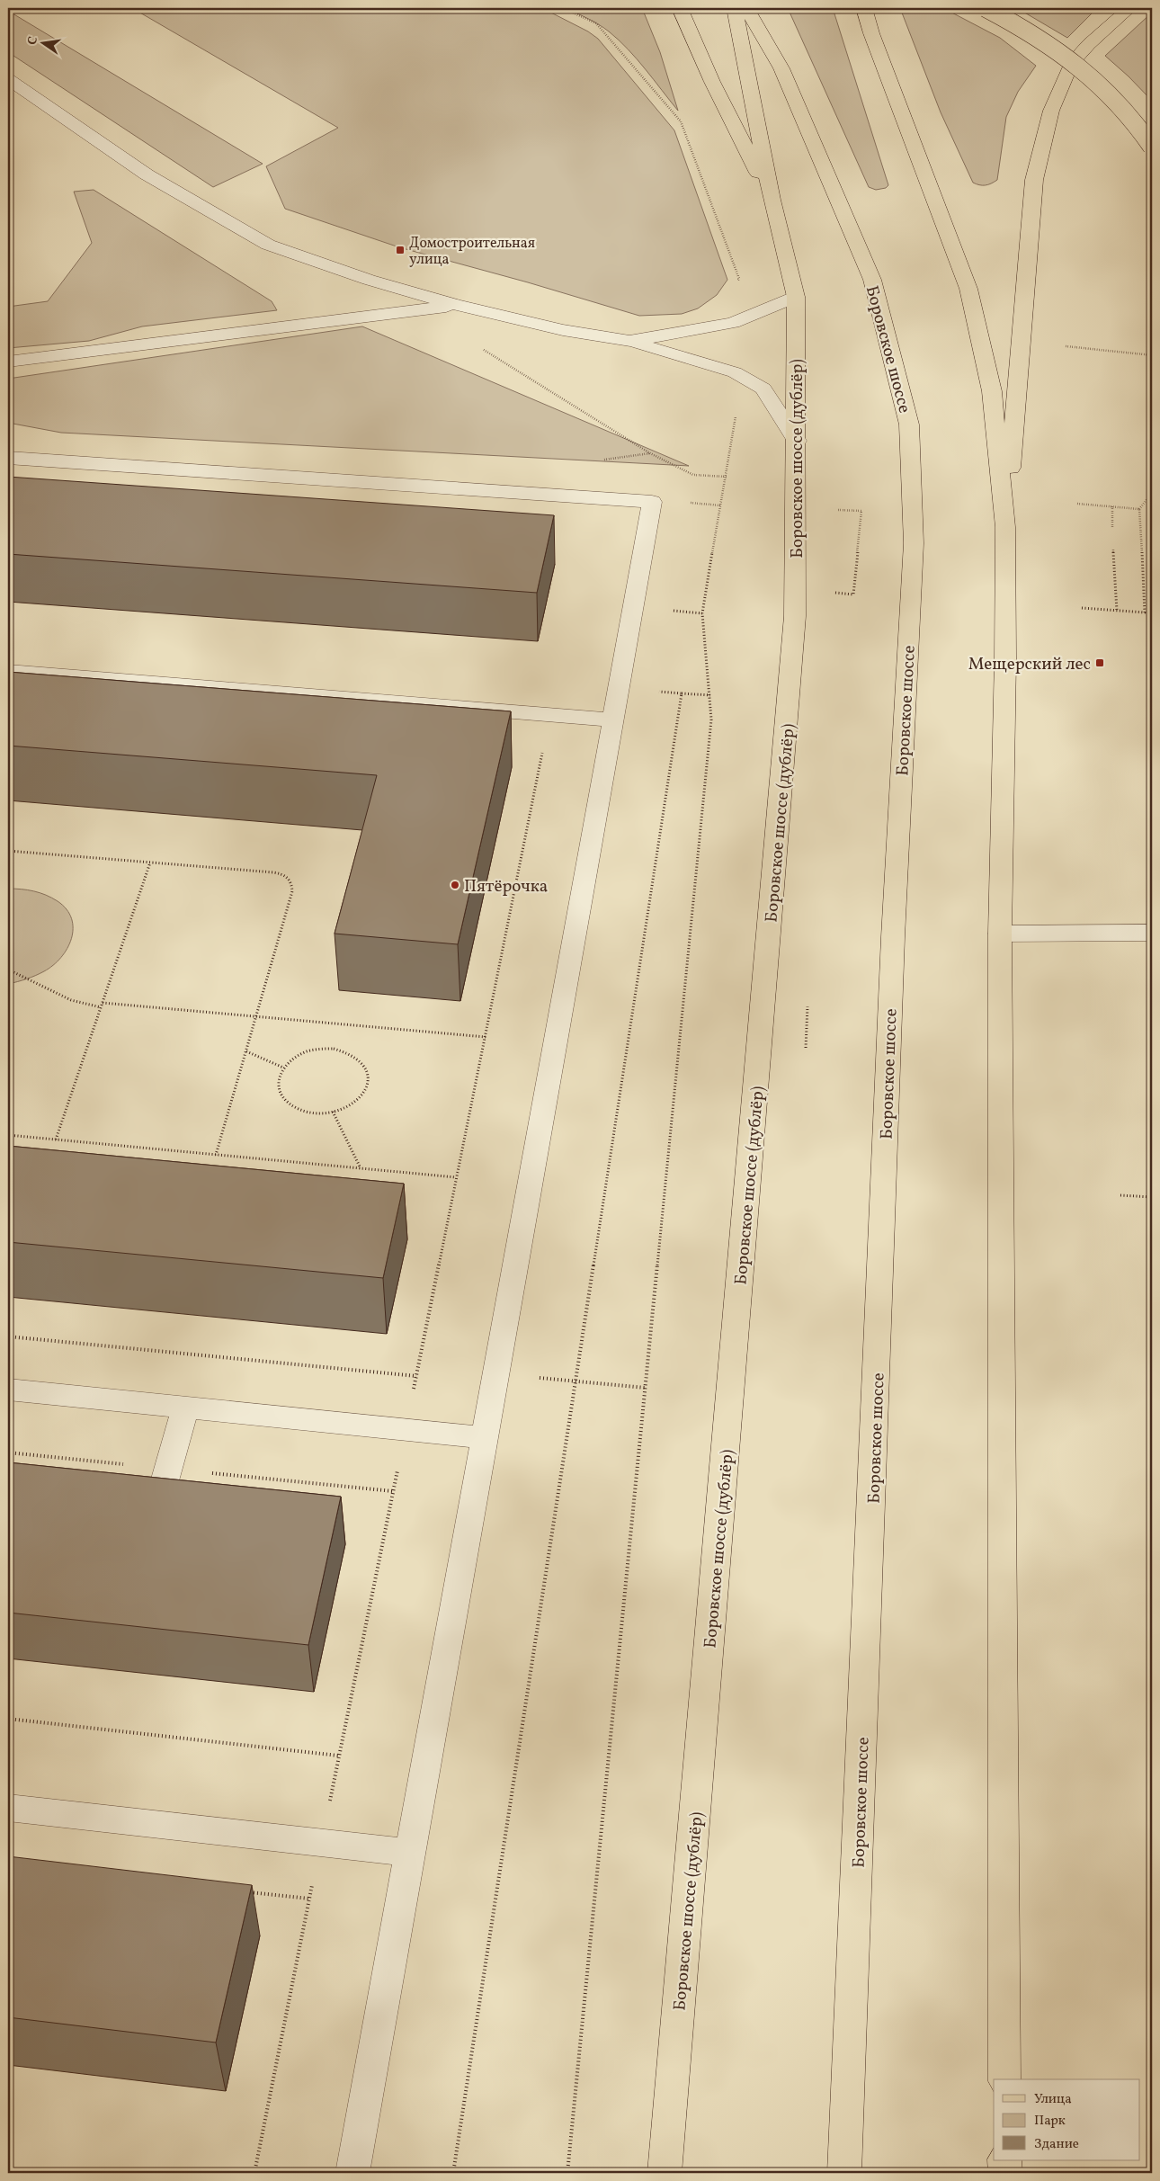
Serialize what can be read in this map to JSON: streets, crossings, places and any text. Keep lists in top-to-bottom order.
{
  "streets": {
    "main road": ["Боровское шоссе", "Боровское шоссе (дублёр)"]
  },
  "places": {
    "transit": ["Домостроительная улица", "Мещерский лес"],
    "other": ["Пятёрочка"]
  },
  "legend": ["Улица", "Парк", "Здание"],
  "north": "left"
}
